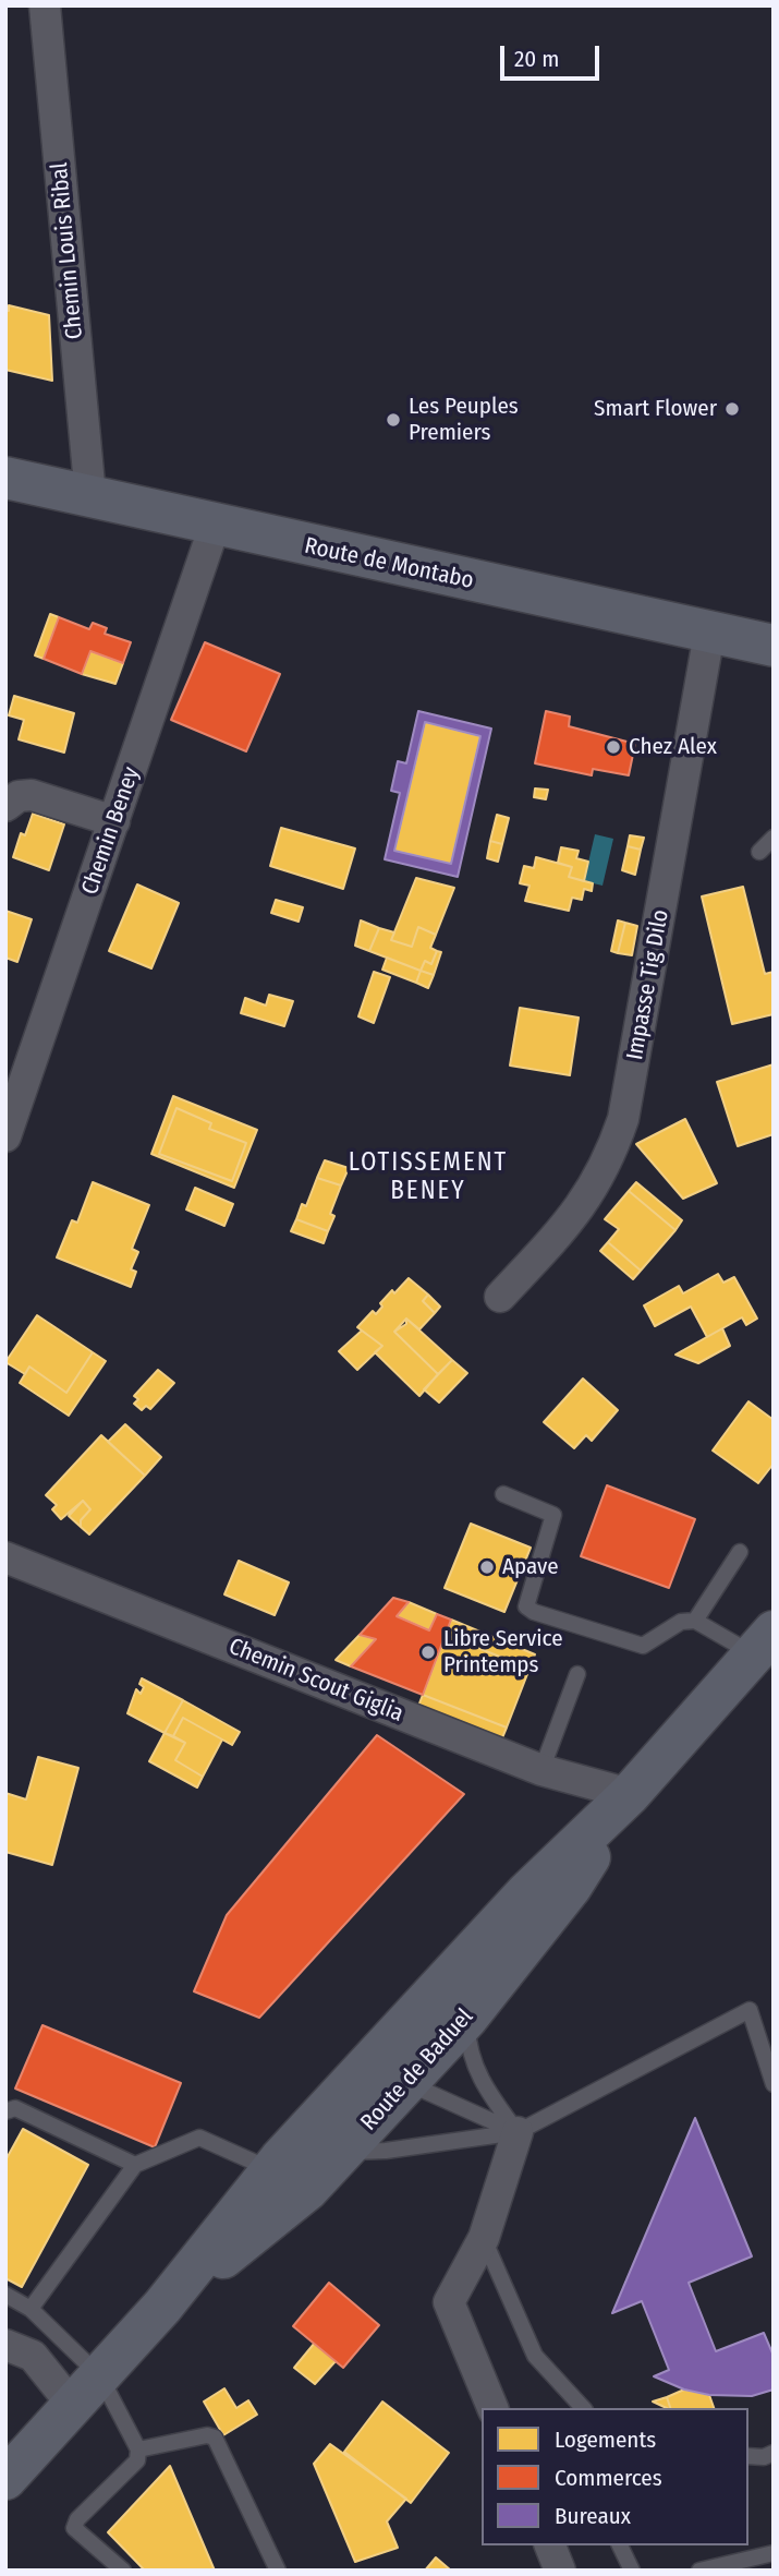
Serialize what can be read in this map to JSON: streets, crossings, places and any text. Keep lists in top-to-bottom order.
{
  "streets": {
    "main road": ["Route de Montabo", "Route de Baduel"],
    "street": [
      "Chemin Louis Ribal",
      "Chemin Beney",
      "Impasse Tig Dilo",
      "Chemin Scout Giglia"
    ]
  },
  "crossings": [
    ["Chemin Louis Ribal", "Route de Montabo"],
    ["Route de Montabo", "Chemin Beney"],
    ["Route de Montabo", "Impasse Tig Dilo"],
    ["Chemin Scout Giglia", "Route de Baduel"]
  ],
  "districts": ["LOTISSEMENT BENEY"],
  "places": [
    "Smart Flower",
    "Les Peuples Premiers",
    "Chez Alex",
    "Apave",
    "Libre Service Printemps"
  ],
  "legend": ["Logements", "Commerces", "Bureaux"],
  "scale_bar": "20 m"
}
